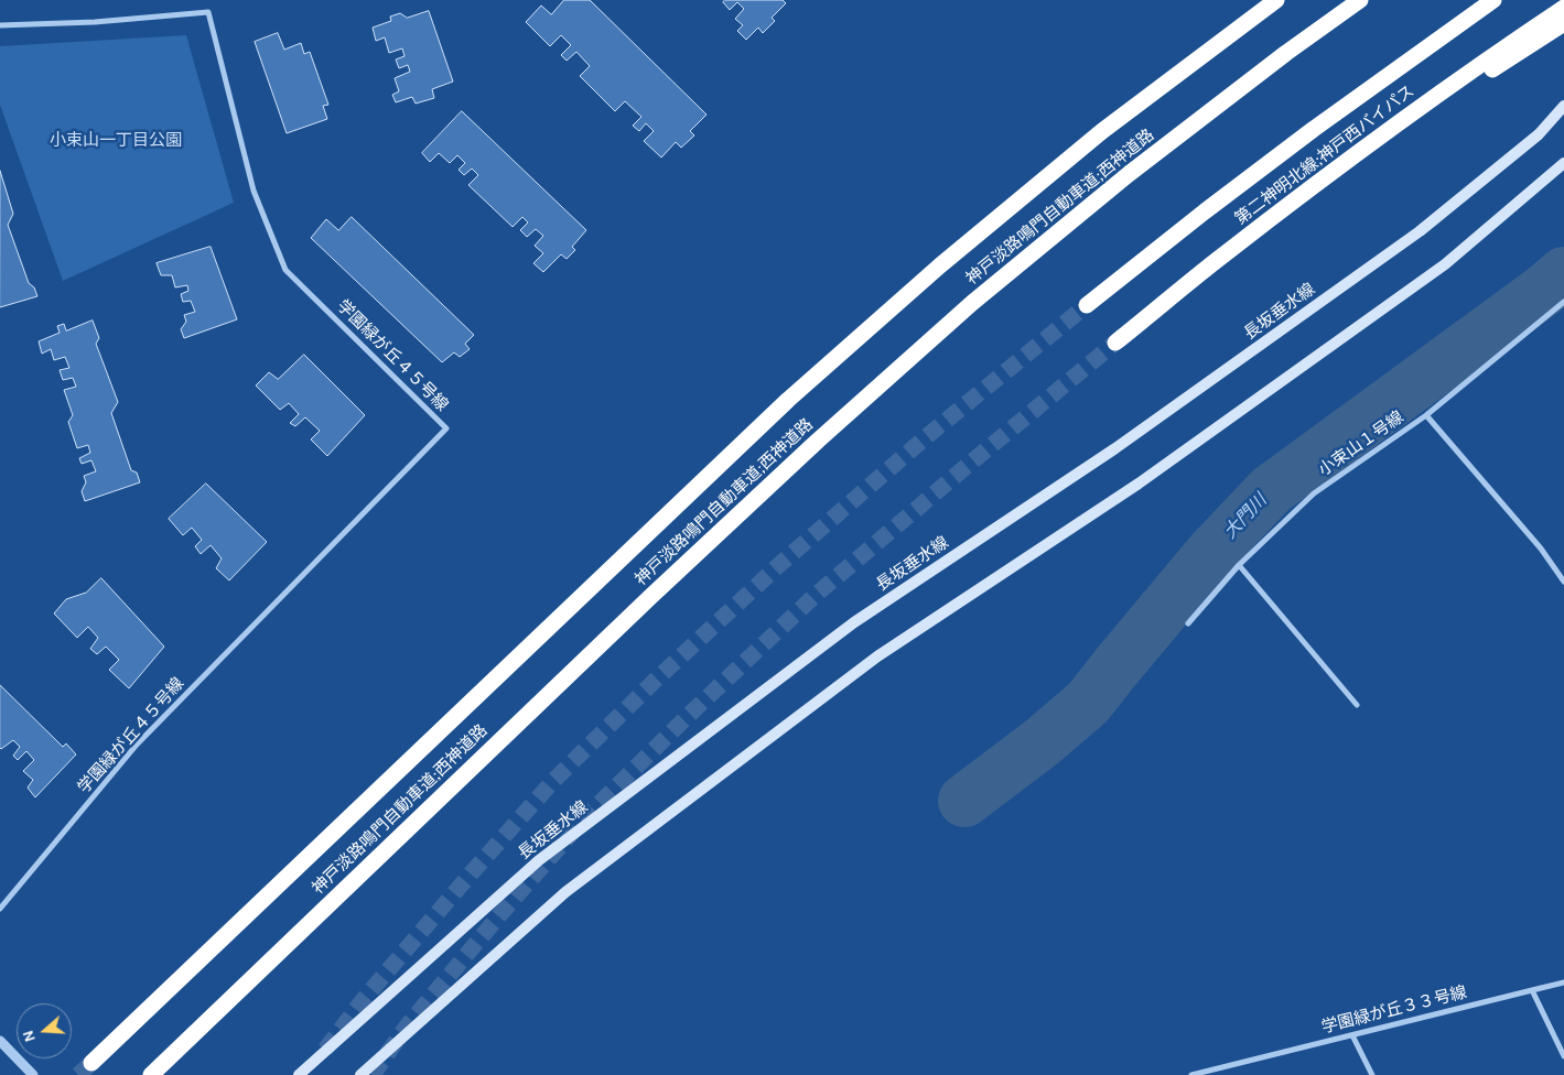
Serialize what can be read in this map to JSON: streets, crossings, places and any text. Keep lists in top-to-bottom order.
{
  "streets": {
    "highway": ["第二神明北線;神戸西バイパス", "神戸淡路鳴門自動車道;西神道路"],
    "main road": ["長坂垂水線"],
    "street": ["学園緑が丘４５号線", "小束山１号線", "学園緑が丘３３号線"]
  },
  "water": ["大門川"],
  "parks": ["小束山一丁目公園"],
  "north": "left"
}
